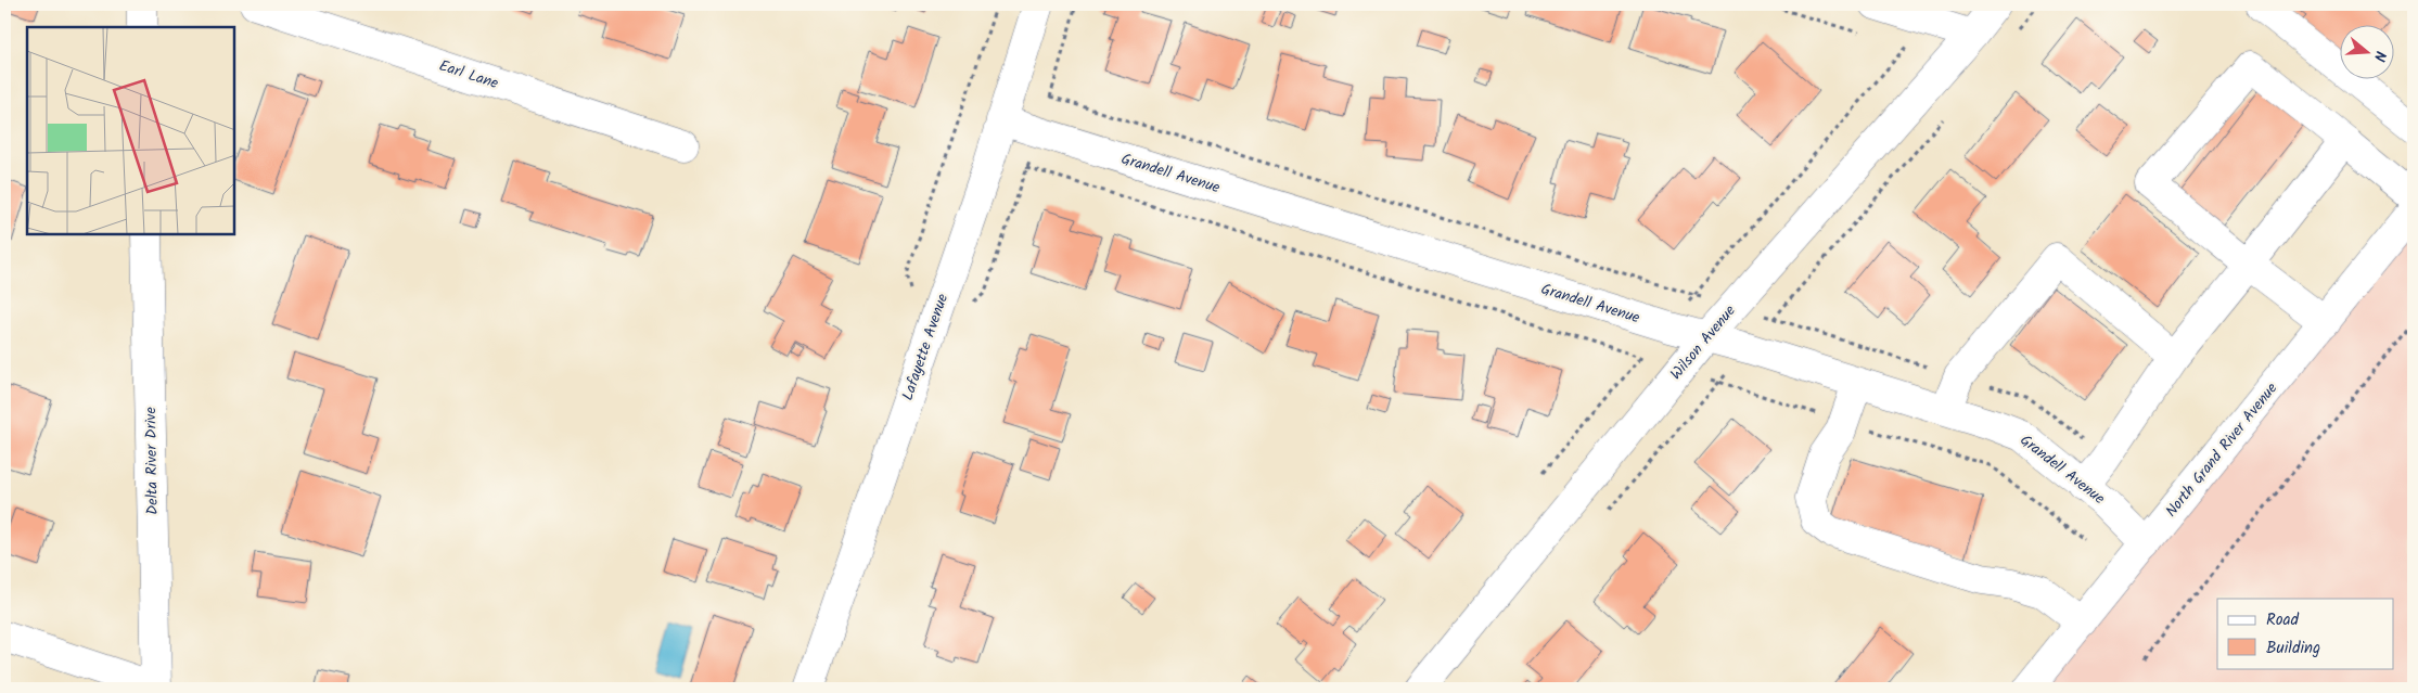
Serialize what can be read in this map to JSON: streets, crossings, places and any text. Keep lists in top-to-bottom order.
{
  "streets": {
    "street": [
      "Earl Lane",
      "Grandell Avenue",
      "Wilson Avenue",
      "Lafayette Avenue",
      "North Grand River Avenue",
      "Delta River Drive"
    ]
  },
  "crossings": [
    ["Grandell Avenue", "Wilson Avenue"],
    ["Grandell Avenue", "Lafayette Avenue"],
    ["Grandell Avenue", "North Grand River Avenue"]
  ],
  "legend": ["Road", "Building"],
  "north": "right"
}
